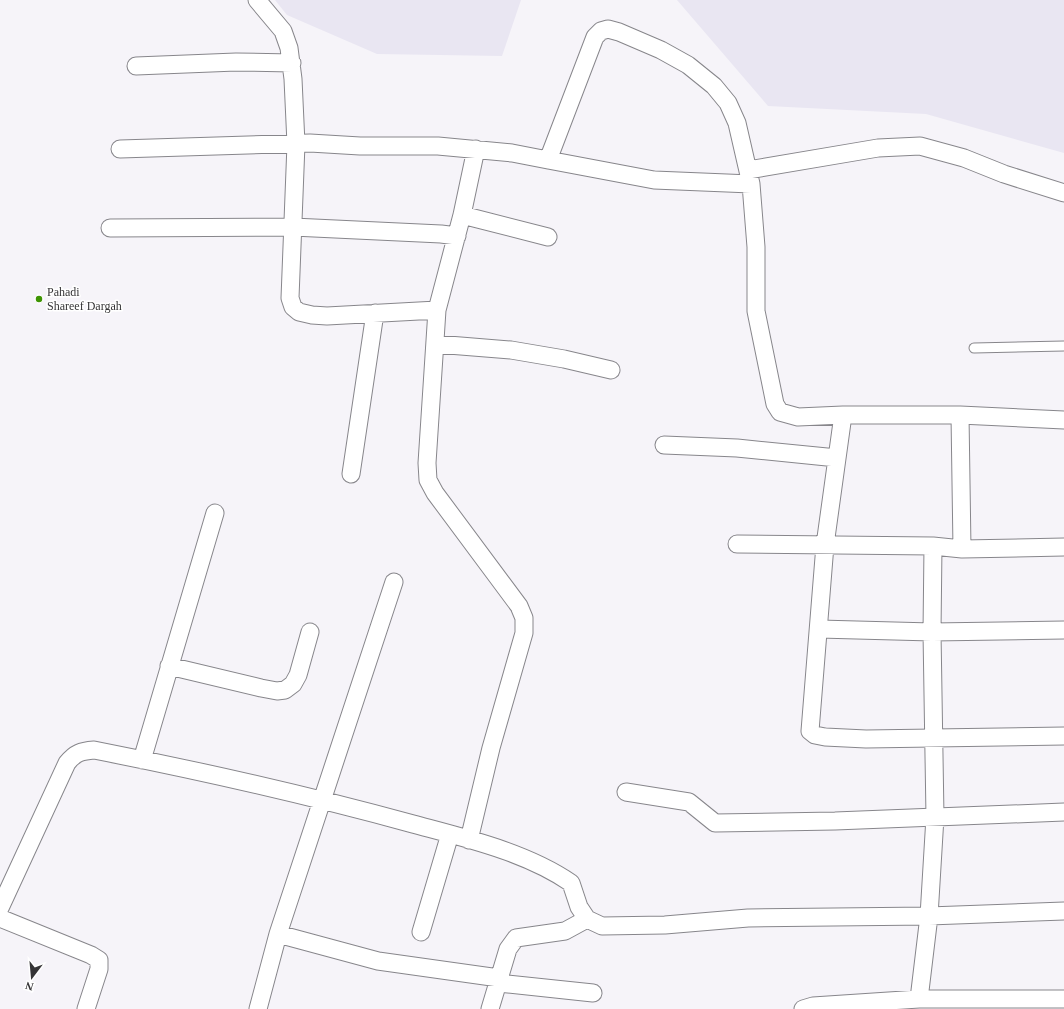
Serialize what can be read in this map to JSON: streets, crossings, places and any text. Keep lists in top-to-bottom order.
{
  "places": ["Pahadi Shareef Dargah"],
  "north": "bottom"
}
